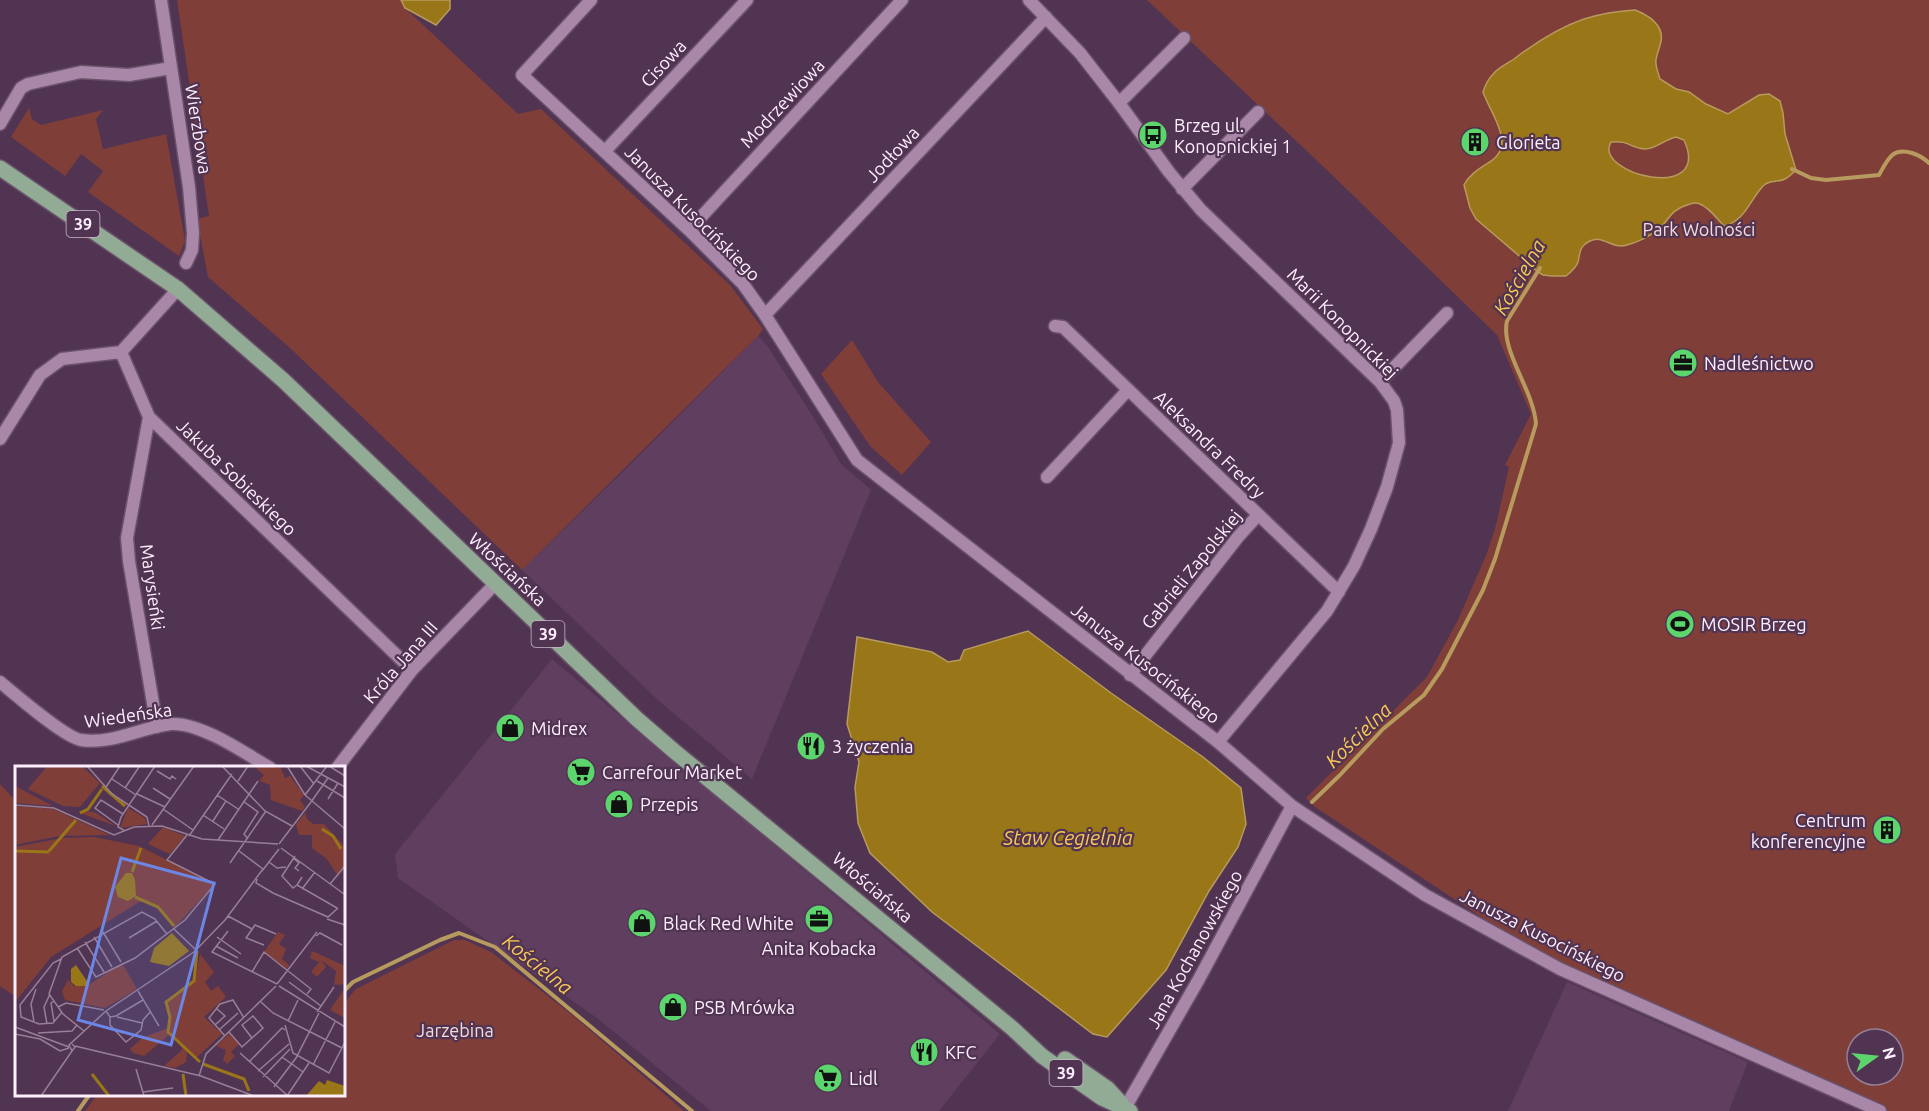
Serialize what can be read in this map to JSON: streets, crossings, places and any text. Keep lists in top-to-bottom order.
{
  "streets": {
    "main road": ["39", "Włościańska"],
    "street": [
      "Cisowa",
      "Modrzewiowa",
      "Wierzbowa",
      "Jodłowa",
      "Janusza Kusocińskiego",
      "Marii Konopnickiej",
      "Aleksandra Fredry",
      "Jakuba Sobieskiego",
      "Gabrieli Zapolskiej",
      "Marysieńki",
      "Króla Jana III",
      "Wiedeńska",
      "Jana Kochanowskiego"
    ]
  },
  "crossings": [
    ["Cisowa", "Janusza Kusocińskiego"],
    ["Modrzewiowa", "Janusza Kusocińskiego"],
    ["Jodłowa", "Janusza Kusocińskiego"],
    ["Jodłowa", "Marii Konopnickiej"],
    ["Janusza Kusocińskiego", "Marii Konopnickiej"],
    ["Janusza Kusocińskiego", "Gabrieli Zapolskiej"],
    ["Janusza Kusocińskiego", "Jana Kochanowskiego"],
    ["Marii Konopnickiej", "Aleksandra Fredry"],
    ["Aleksandra Fredry", "Gabrieli Zapolskiej"],
    ["Jakuba Sobieskiego", "Marysieńki"],
    ["Jakuba Sobieskiego", "Króla Jana III"],
    ["Włościańska", "Króla Jana III"],
    ["Włościańska", "Jana Kochanowskiego"],
    ["Marysieńki", "Wiedeńska"]
  ],
  "water": ["Kościelna", "Staw Cegielnia"],
  "parks": ["Park Wolności", "Jarzębina"],
  "places": {
    "bus stop": ["Brzeg ul. Konopnickiej 1"],
    "building": ["Glorieta", "Centrum konferencyjne"],
    "office": ["Nadleśnictwo", "Anita Kobacka"],
    "sports": ["MOSIR Brzeg"],
    "shop": [
      "Midrex",
      "Przepis",
      "Black Red White",
      "PSB Mrówka"
    ],
    "restaurant": ["3 życzenia", "KFC"],
    "supermarket": ["Carrefour Market", "Lidl"]
  },
  "north": "right"
}
